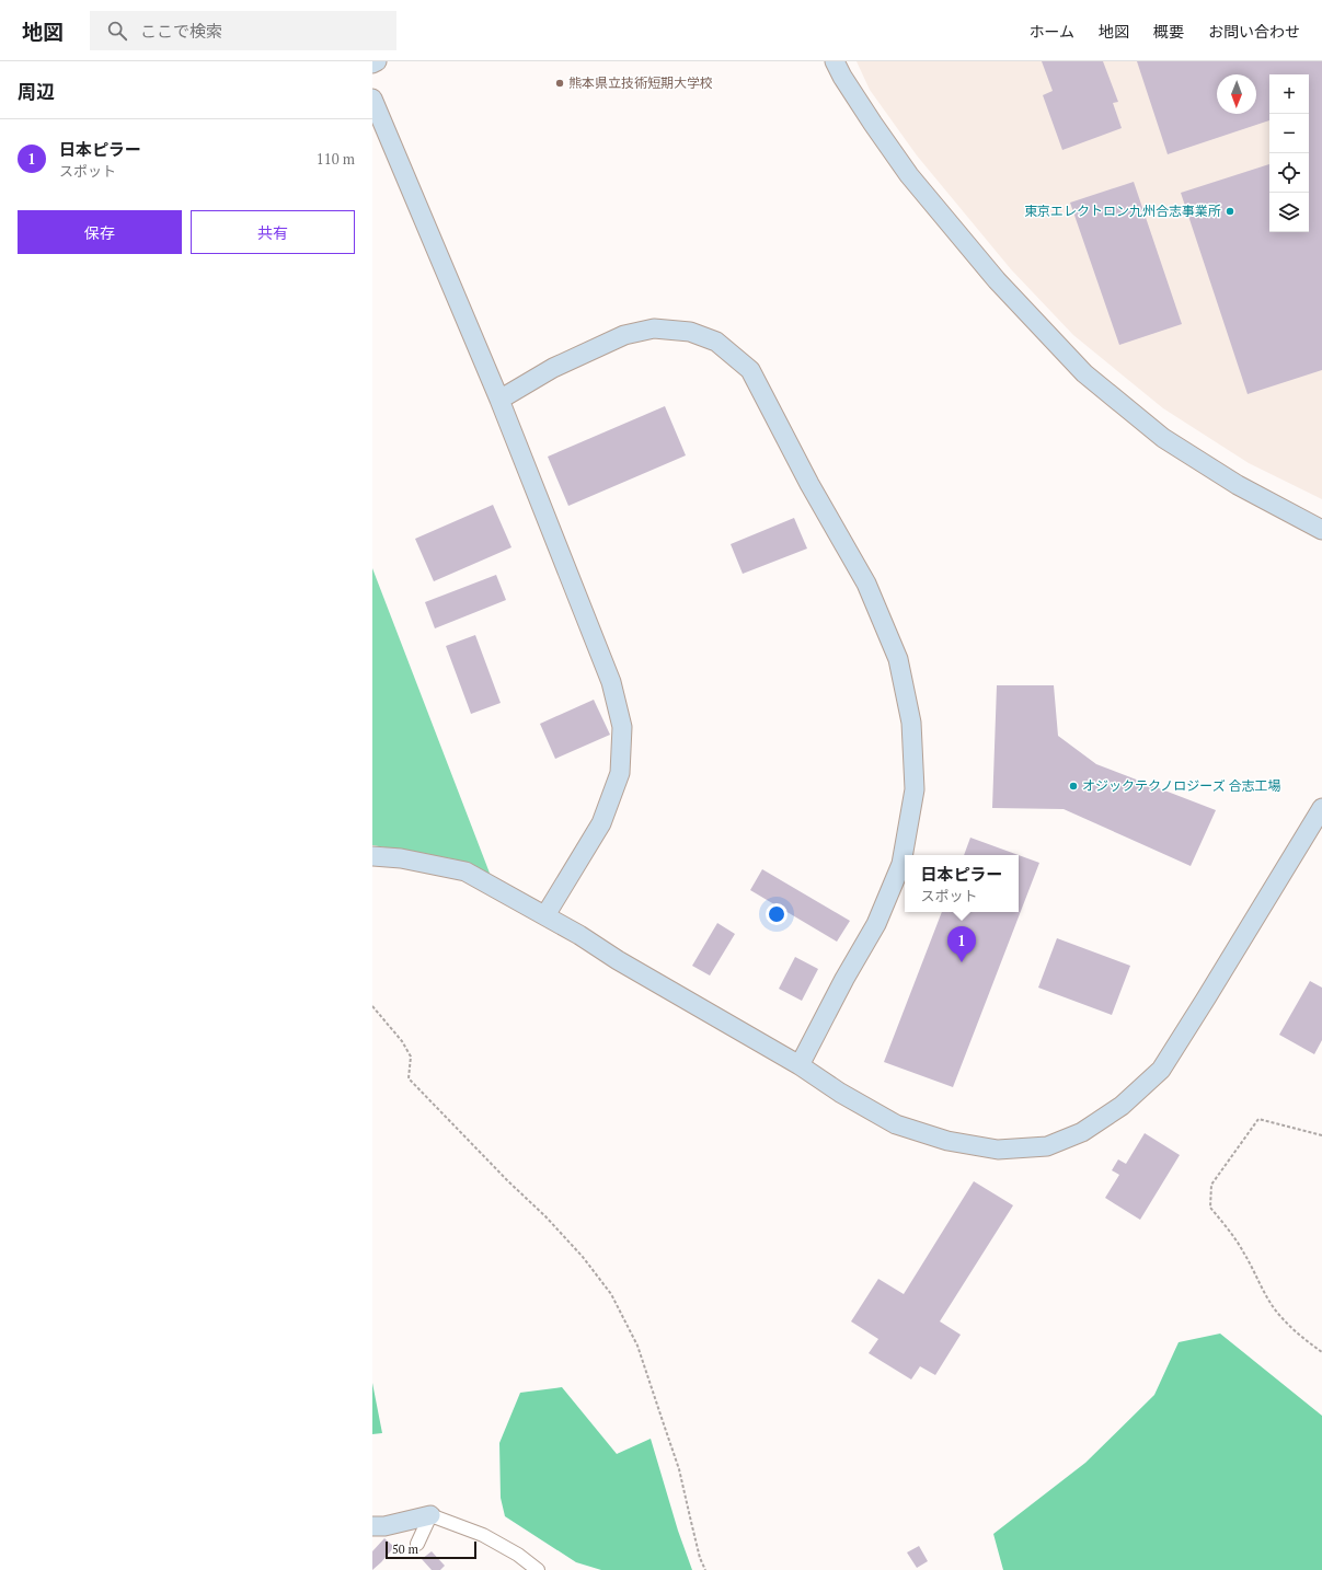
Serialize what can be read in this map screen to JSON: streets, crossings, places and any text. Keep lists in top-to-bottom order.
{
  "places": ["熊本県立技術短期大学校", "東京エレクトロン九州合志事業所", "オジックテクノロジーズ 合志工場"],
  "scale_bar": "50 m",
  "north": "bottom",
  "page": {
    "header": "地図",
    "search": "ここで検索",
    "nav": [
      "ホーム",
      "地図",
      "概要",
      "お問い合わせ"
    ],
    "heading": "周辺",
    "map_buttons": ["+", "−"],
    "list": [
      {
        "mark": "1",
        "name": "日本ピラー",
        "note": "スポット",
        "value": "110 m"
      }
    ],
    "buttons": ["保存", "共有"],
    "popup": ["日本ピラー", "スポット"],
    "pins": "1",
    "scale": "50 m"
  }
}
